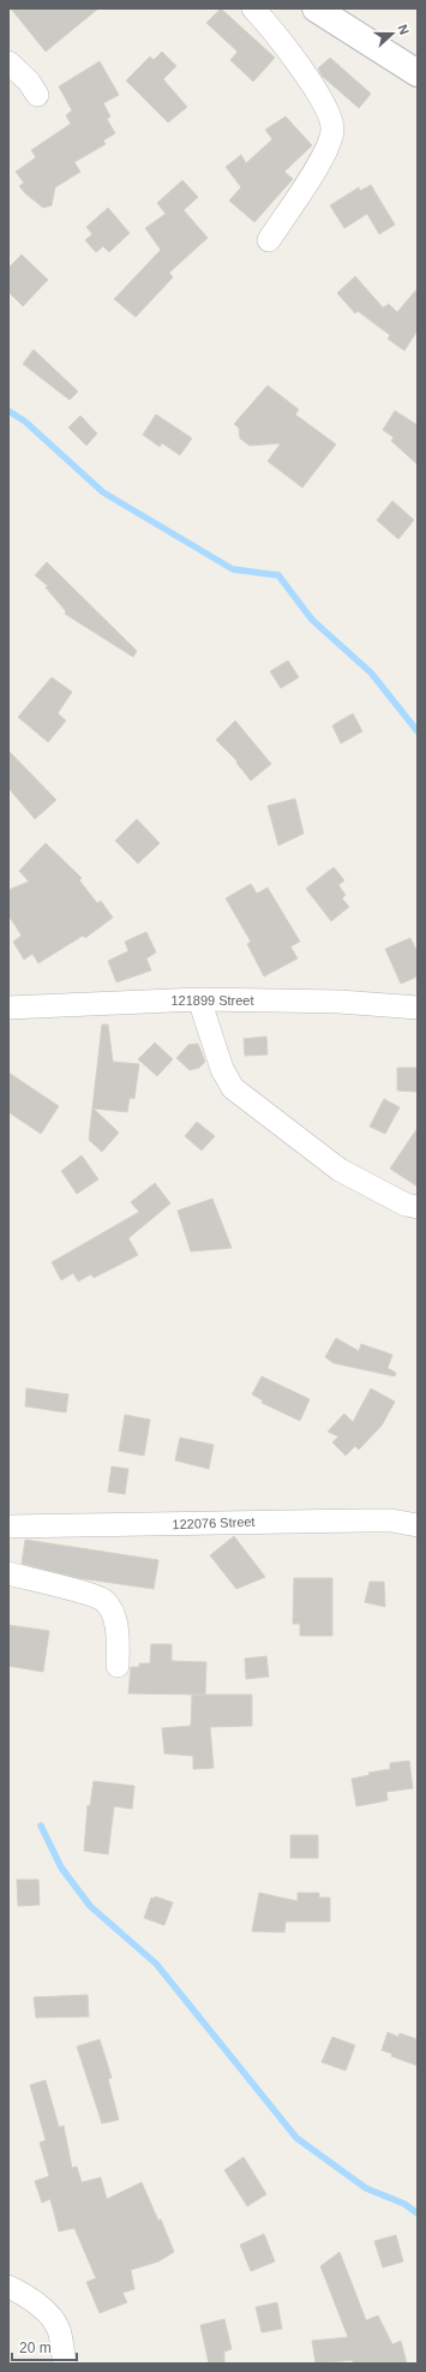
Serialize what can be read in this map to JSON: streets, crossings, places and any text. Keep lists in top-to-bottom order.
{
  "streets": {
    "street": ["121899 Street", "122076 Street"]
  },
  "scale_bar": "20 m",
  "north": "right"
}
